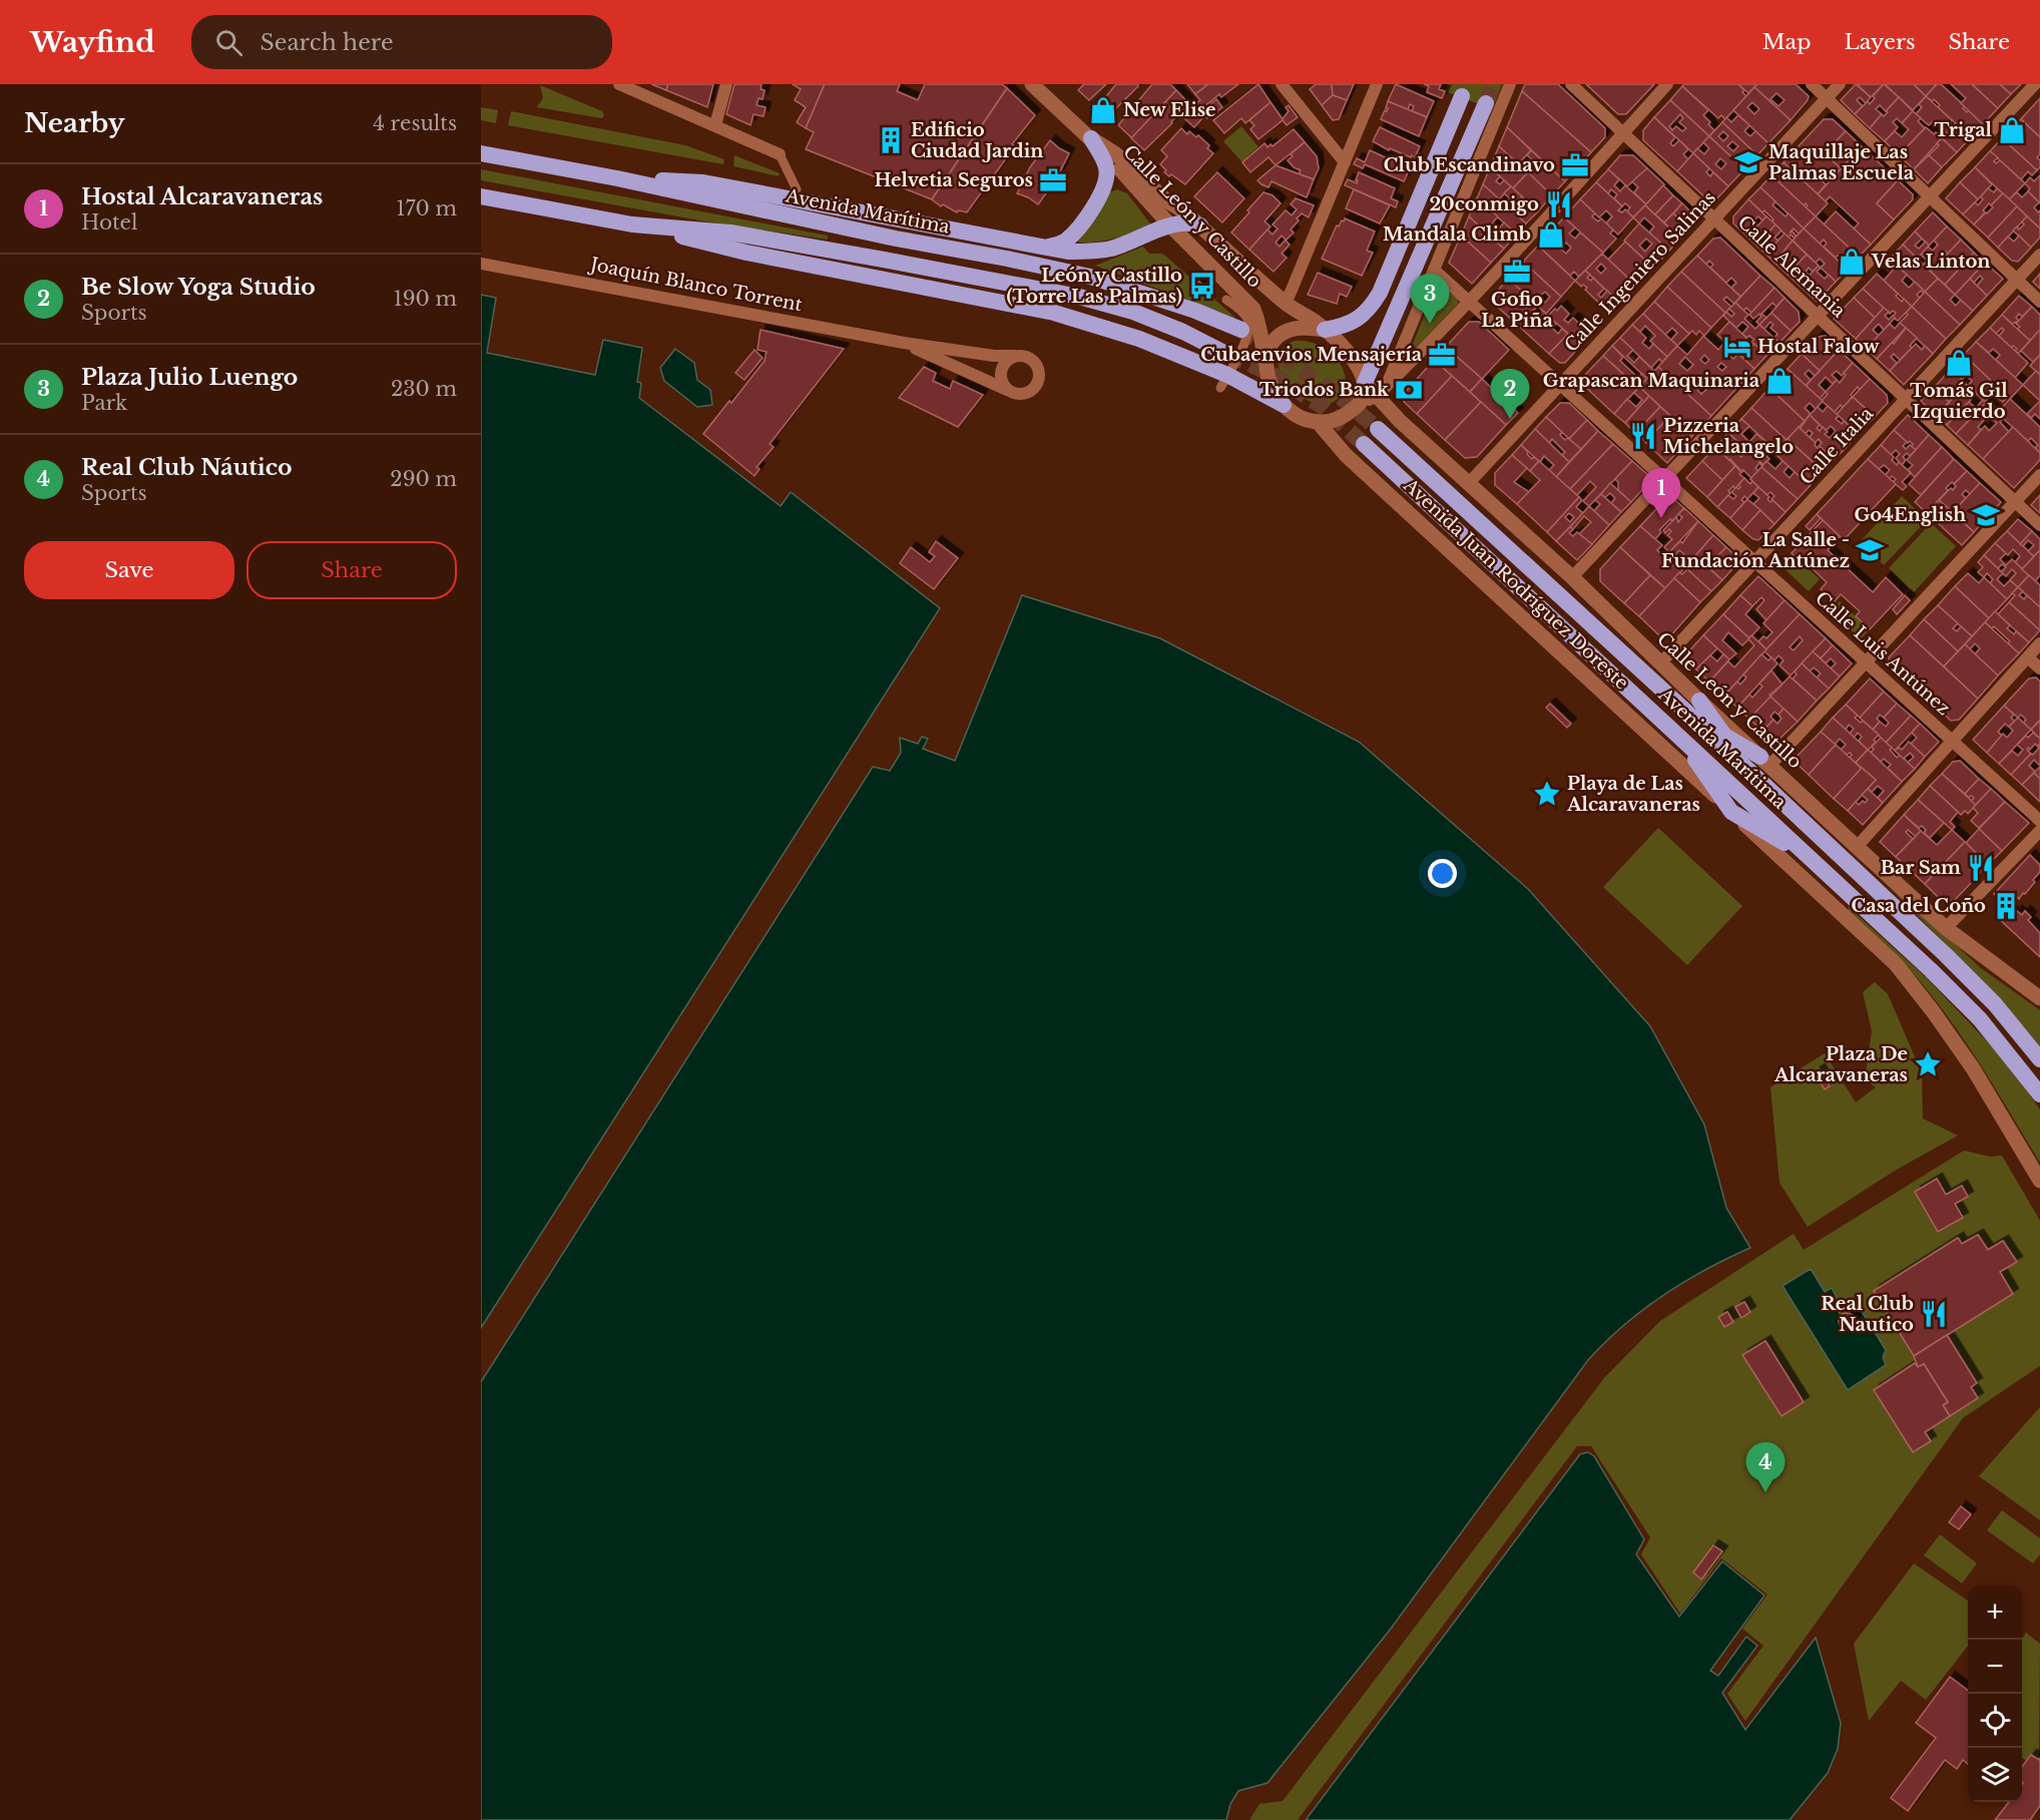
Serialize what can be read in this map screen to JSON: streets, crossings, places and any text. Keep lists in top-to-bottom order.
{
  "streets": {
    "highway": ["Avenida Marítima"],
    "street": [
      "Calle León y Castillo",
      "Calle Alemania",
      "Calle Ingeniero Salinas",
      "Joaquín Blanco Torrent",
      "Calle Italia",
      "Avenida Juan Rodríguez Doreste",
      "Calle Luis Antúnez"
    ]
  },
  "crossings": [
    ["Avenida Marítima", "Calle León y Castillo"],
    ["Calle León y Castillo", "Calle Ingeniero Salinas"],
    ["Calle León y Castillo", "Calle Italia"],
    ["Calle León y Castillo", "Avenida Juan Rodríguez Doreste"],
    ["Calle Alemania", "Calle Ingeniero Salinas"],
    ["Calle Alemania", "Calle Italia"],
    ["Calle Ingeniero Salinas", "Calle Luis Antúnez"],
    ["Calle Italia", "Calle Luis Antúnez"]
  ],
  "places": {
    "shop": [
      "New Elise",
      "Trigal",
      "Mandala Climb",
      "Velas Linton",
      "Tomás Gil Izquierdo",
      "Grapascan Maquinaria"
    ],
    "building": ["Edificio Ciudad Jardin", "Casa del Coño"],
    "school or university": ["Maquillaje Las Palmas Escuela", "Go4English", "La Salle - Fundación Antúnez"],
    "office": [
      "Club Escandinavo",
      "Helvetia Seguros",
      "Gofio La Piña",
      "Cubaenvios Mensajería"
    ],
    "restaurant": [
      "20conmigo",
      "Pizzeria Michelangelo",
      "Bar Sam",
      "Real Club Nautico"
    ],
    "bus stop": ["León y Castillo (Torre Las Palmas)"],
    "hotel": ["Hostal Falow"],
    "bank": ["Triodos Bank"],
    "place": ["Playa de Las Alcaravaneras", "Plaza De Alcaravaneras"]
  },
  "page": {
    "header": "Wayfind",
    "search": "Search here",
    "nav": ["Map", "Layers", "Share"],
    "heading": ["Nearby", "4 results"],
    "list": [
      {
        "mark": "1",
        "name": "Hostal Alcaravaneras",
        "note": "Hotel",
        "value": "170 m"
      },
      {
        "mark": "2",
        "name": "Be Slow Yoga Studio",
        "note": "Sports",
        "value": "190 m"
      },
      {
        "mark": "3",
        "name": "Plaza Julio Luengo",
        "note": "Park",
        "value": "230 m"
      },
      {
        "mark": "4",
        "name": "Real Club Náutico",
        "note": "Sports",
        "value": "290 m"
      }
    ],
    "pins": [
      "3",
      "2",
      "1",
      "4"
    ],
    "buttons": ["Save", "Share"],
    "map_buttons": ["+", "−"]
  }
}
